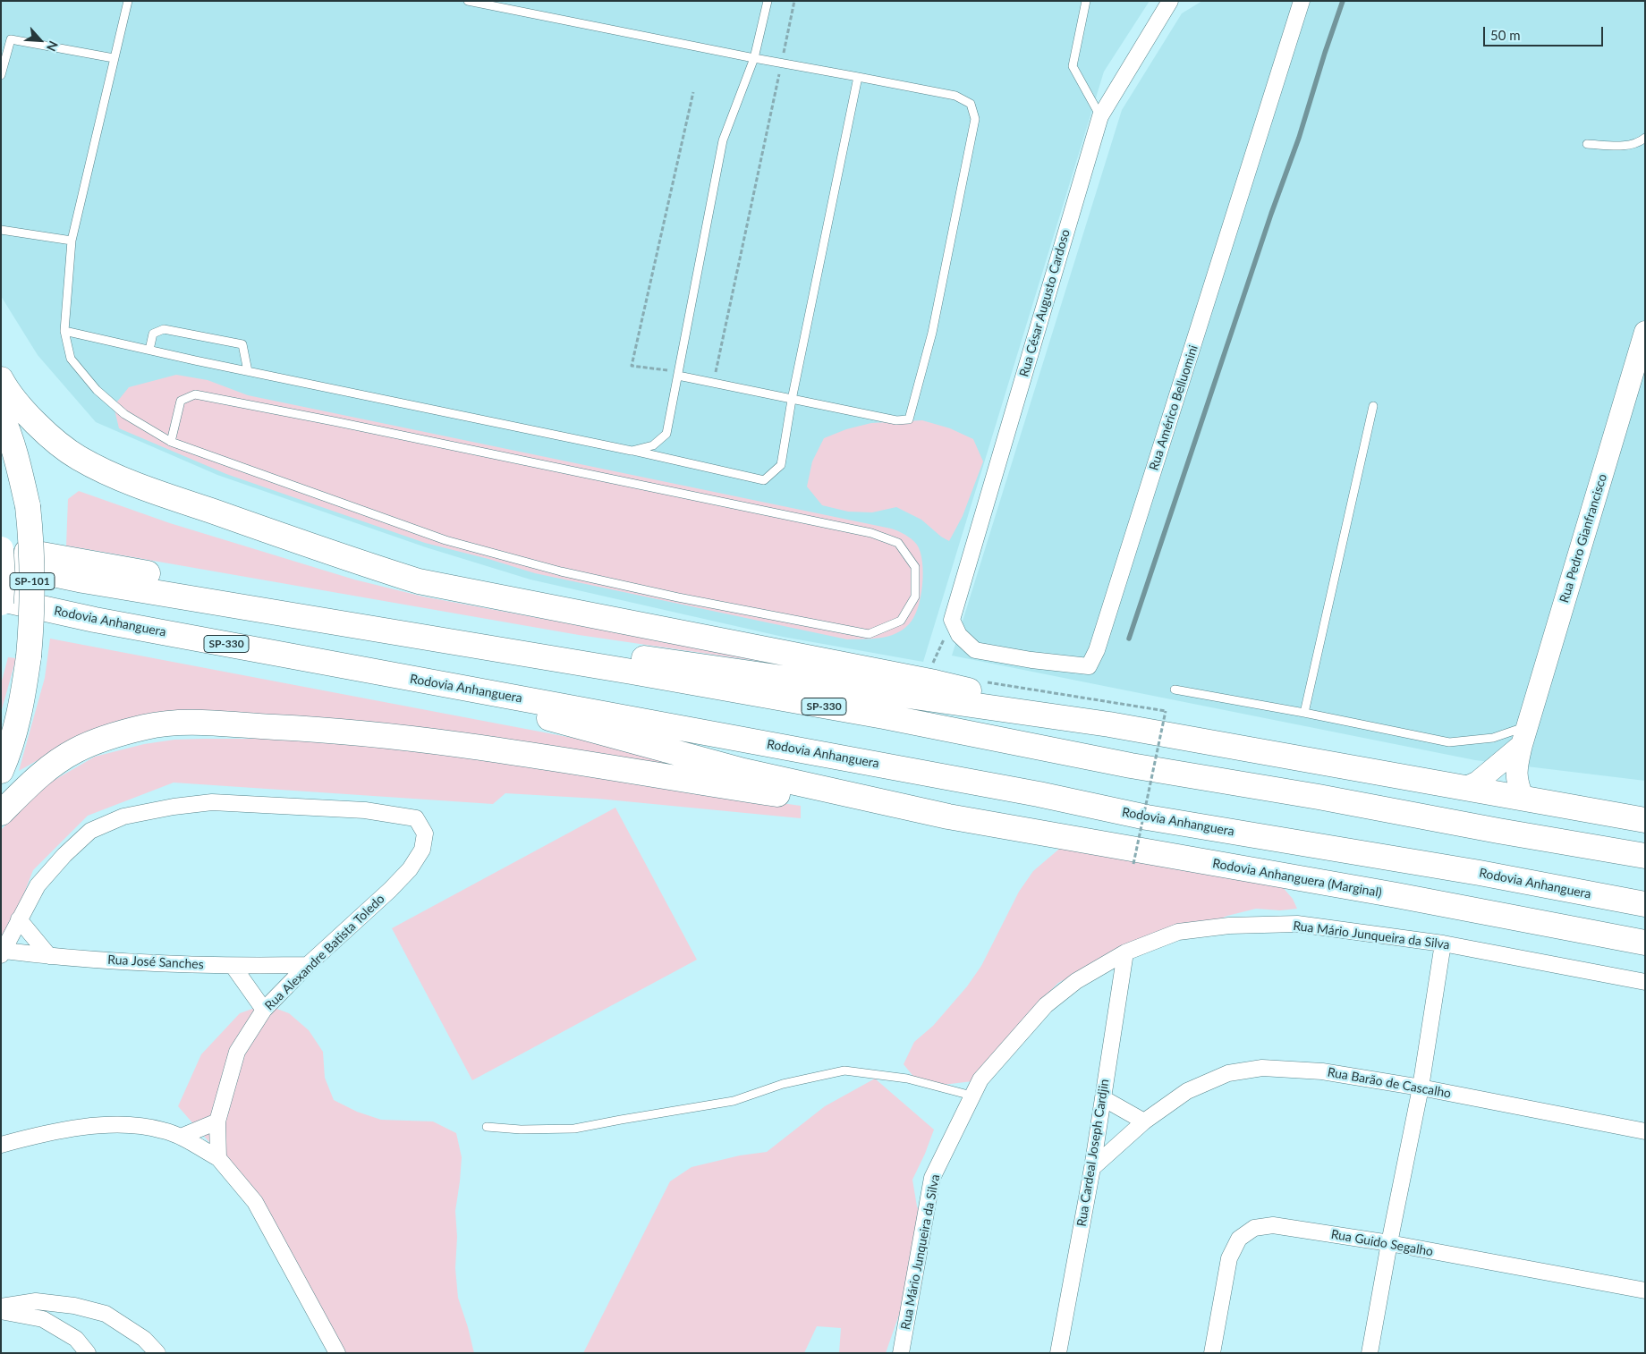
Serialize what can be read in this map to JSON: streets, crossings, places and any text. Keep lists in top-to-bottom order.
{
  "streets": {
    "highway": [
      "SP-101",
      "Rodovia Anhanguera",
      "SP-330",
      "Rodovia Anhanguera (Marginal)"
    ],
    "street": [
      "Rua César Augusto Cardoso",
      "Rua Américo Belluomini",
      "Rua Pedro Gianfrancisco",
      "Rua Mário Junqueira da Silva",
      "Rua Alexandre Batista Toledo",
      "Rua José Sanches",
      "Rua Barão de Cascalho",
      "Rua Cardeal Joseph Cardjin",
      "Rua Guido Segalho"
    ]
  },
  "crossings": [
    ["Rua César Augusto Cardoso", "Rua Américo Belluomini"],
    ["Rua Mário Junqueira da Silva", "Rua Cardeal Joseph Cardjin"],
    ["Rua Alexandre Batista Toledo", "Rua José Sanches"],
    ["Rua Barão de Cascalho", "Rua Cardeal Joseph Cardjin"]
  ],
  "scale_bar": "50 m",
  "north": "bottom right"
}
